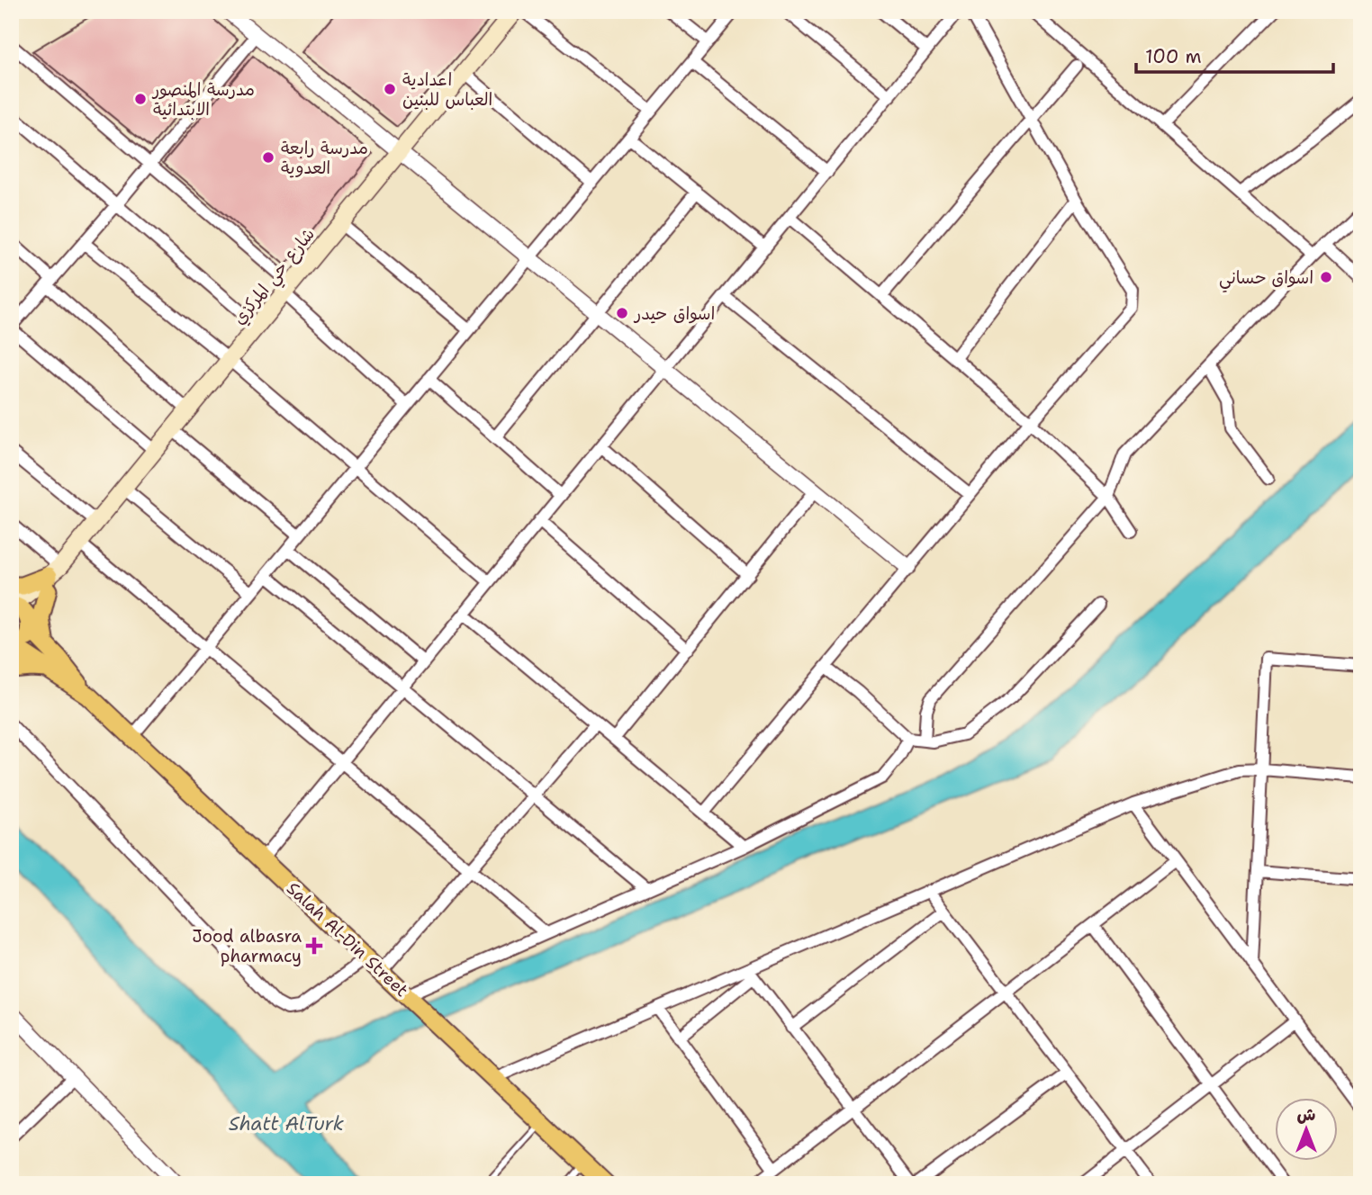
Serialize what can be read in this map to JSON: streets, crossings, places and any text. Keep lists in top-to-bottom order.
{
  "streets": {
    "main road": ["شارع حي المركزي", "Salah Al-Din Street"]
  },
  "crossings": [
    ["شارع حي المركزي", "Salah Al-Din Street"]
  ],
  "water": ["Shatt AlTurk"],
  "places": {
    "other": [
      "اعدادية العباس للبنين",
      "مدرسة المنصور الابتدائية",
      "مدرسة رابعة العدوية",
      "اسواق حساني",
      "اسواق حيدر"
    ],
    "health": ["Jood albasra pharmacy"]
  },
  "scale_bar": "100 m",
  "north": "top"
}
